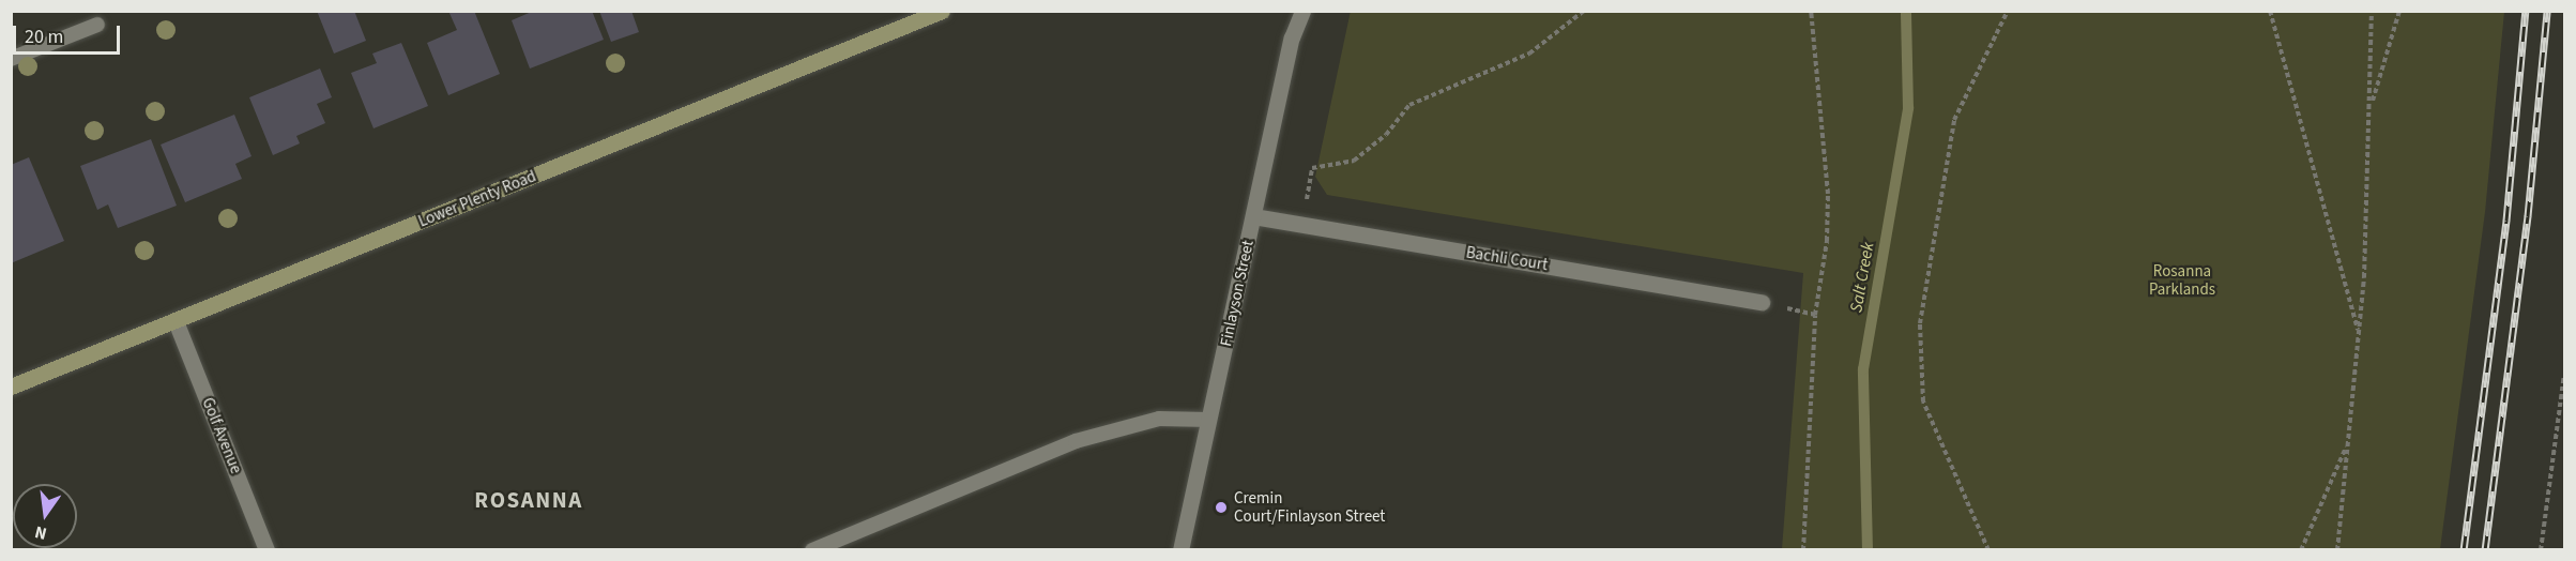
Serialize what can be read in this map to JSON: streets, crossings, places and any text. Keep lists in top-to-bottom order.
{
  "streets": {
    "main road": ["Lower Plenty Road"],
    "street": ["Bachli Court", "Finlayson Street", "Golf Avenue"]
  },
  "crossings": [
    ["Lower Plenty Road", "Golf Avenue"],
    ["Bachli Court", "Finlayson Street"]
  ],
  "districts": ["ROSANNA"],
  "water": ["Salt Creek"],
  "parks": ["Rosanna Parklands"],
  "places": ["Cremin Court/Finlayson Street"],
  "scale_bar": "20 m",
  "north": "bottom"
}
